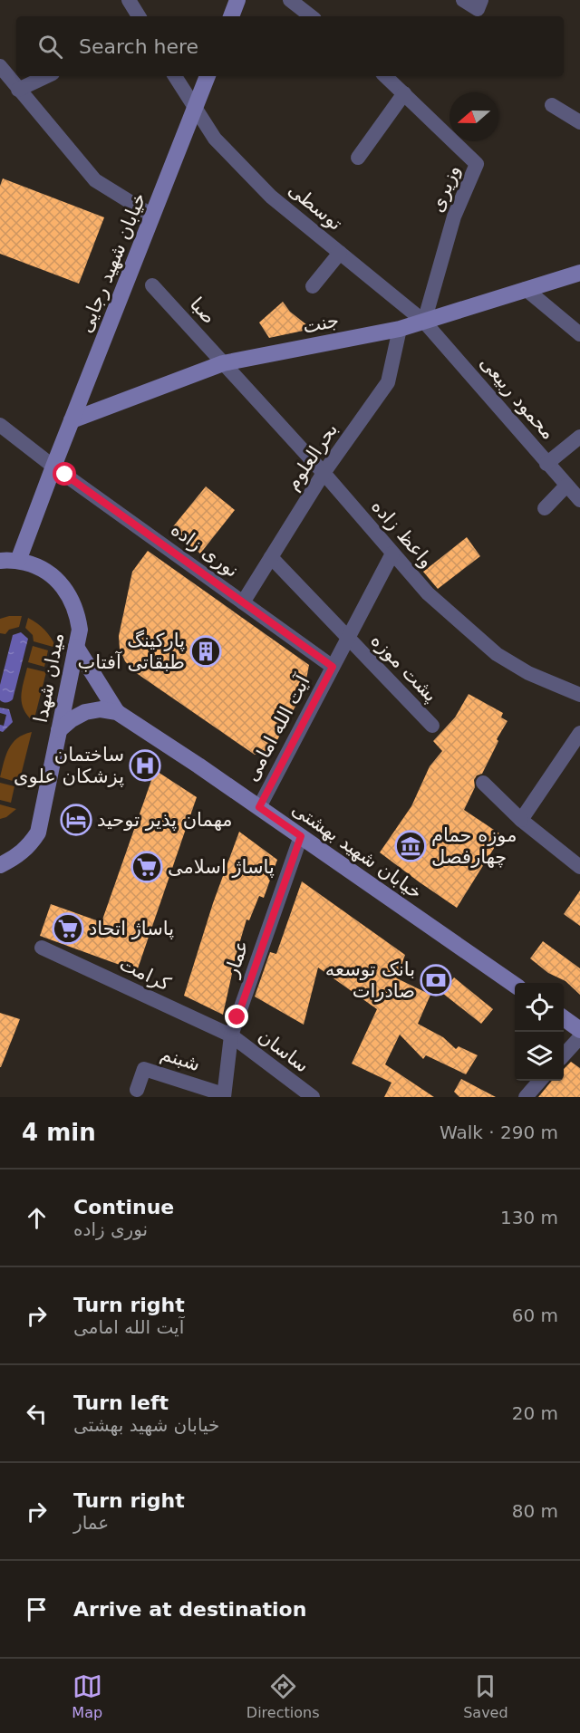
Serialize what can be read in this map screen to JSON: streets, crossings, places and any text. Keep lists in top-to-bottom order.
{
  "streets": {
    "main road": [
      "خیابان شهید رجایی",
      "جنت",
      "میدان شهدا",
      "خیابان شهید بهشتی"
    ],
    "street": [
      "وزیری",
      "توسطی",
      "صبا",
      "محمود ربیعی",
      "بحرالعلوم",
      "واعظ زاده",
      "نوری زاده",
      "پشت موزه",
      "آیت الله امامی",
      "عمار",
      "کرامت",
      "ساسان",
      "شبنم"
    ]
  },
  "crossings": [
    ["وزیری", "توسطی"],
    ["وزیری", "جنت"],
    ["وزیری", "محمود ربیعی"],
    ["توسطی", "خیابان شهید رجایی"],
    ["توسطی", "جنت"],
    ["توسطی", "محمود ربیعی"],
    ["خیابان شهید رجایی", "جنت"],
    ["خیابان شهید رجایی", "نوری زاده"],
    ["خیابان شهید رجایی", "میدان شهدا"],
    ["صبا", "جنت"],
    ["صبا", "واعظ زاده"],
    ["جنت", "محمود ربیعی"],
    ["جنت", "بحرالعلوم"],
    ["جنت", "واعظ زاده"],
    ["بحرالعلوم", "واعظ زاده"],
    ["بحرالعلوم", "نوری زاده"],
    ["بحرالعلوم", "پشت موزه"],
    ["واعظ زاده", "آیت الله امامی"],
    ["نوری زاده", "آیت الله امامی"],
    ["پشت موزه", "آیت الله امامی"],
    ["آیت الله امامی", "خیابان شهید بهشتی"],
    ["خیابان شهید بهشتی", "عمار"],
    ["عمار", "کرامت"],
    ["عمار", "ساسان"],
    ["عمار", "شبنم"],
    ["کرامت", "ساسان"]
  ],
  "places": {
    "building": ["پارکینگ طبقاتی آفتاب"],
    "hospital": ["ساختمان پزشکان علوی"],
    "hotel": ["مهمان پذیر توحید"],
    "museum": ["موزه حمام چهارفصل"],
    "supermarket": ["پاساژ اسلامی", "پاساژ اتحاد"],
    "bank": ["بانک توسعه صادرات"]
  },
  "north": "left",
  "page": {
    "search": "Search here",
    "heading": ["4 min", "Walk · 290 m"],
    "list": [
      ["Continue", "نوری زاده", "130 m"],
      ["Turn right", "آیت الله امامی", "60 m"],
      ["Turn left", "خیابان شهید بهشتی", "20 m"],
      ["Turn right", "عمار", "80 m"],
      "Arrive at destination"
    ],
    "nav": ["Map", "Directions", "Saved"]
  }
}
